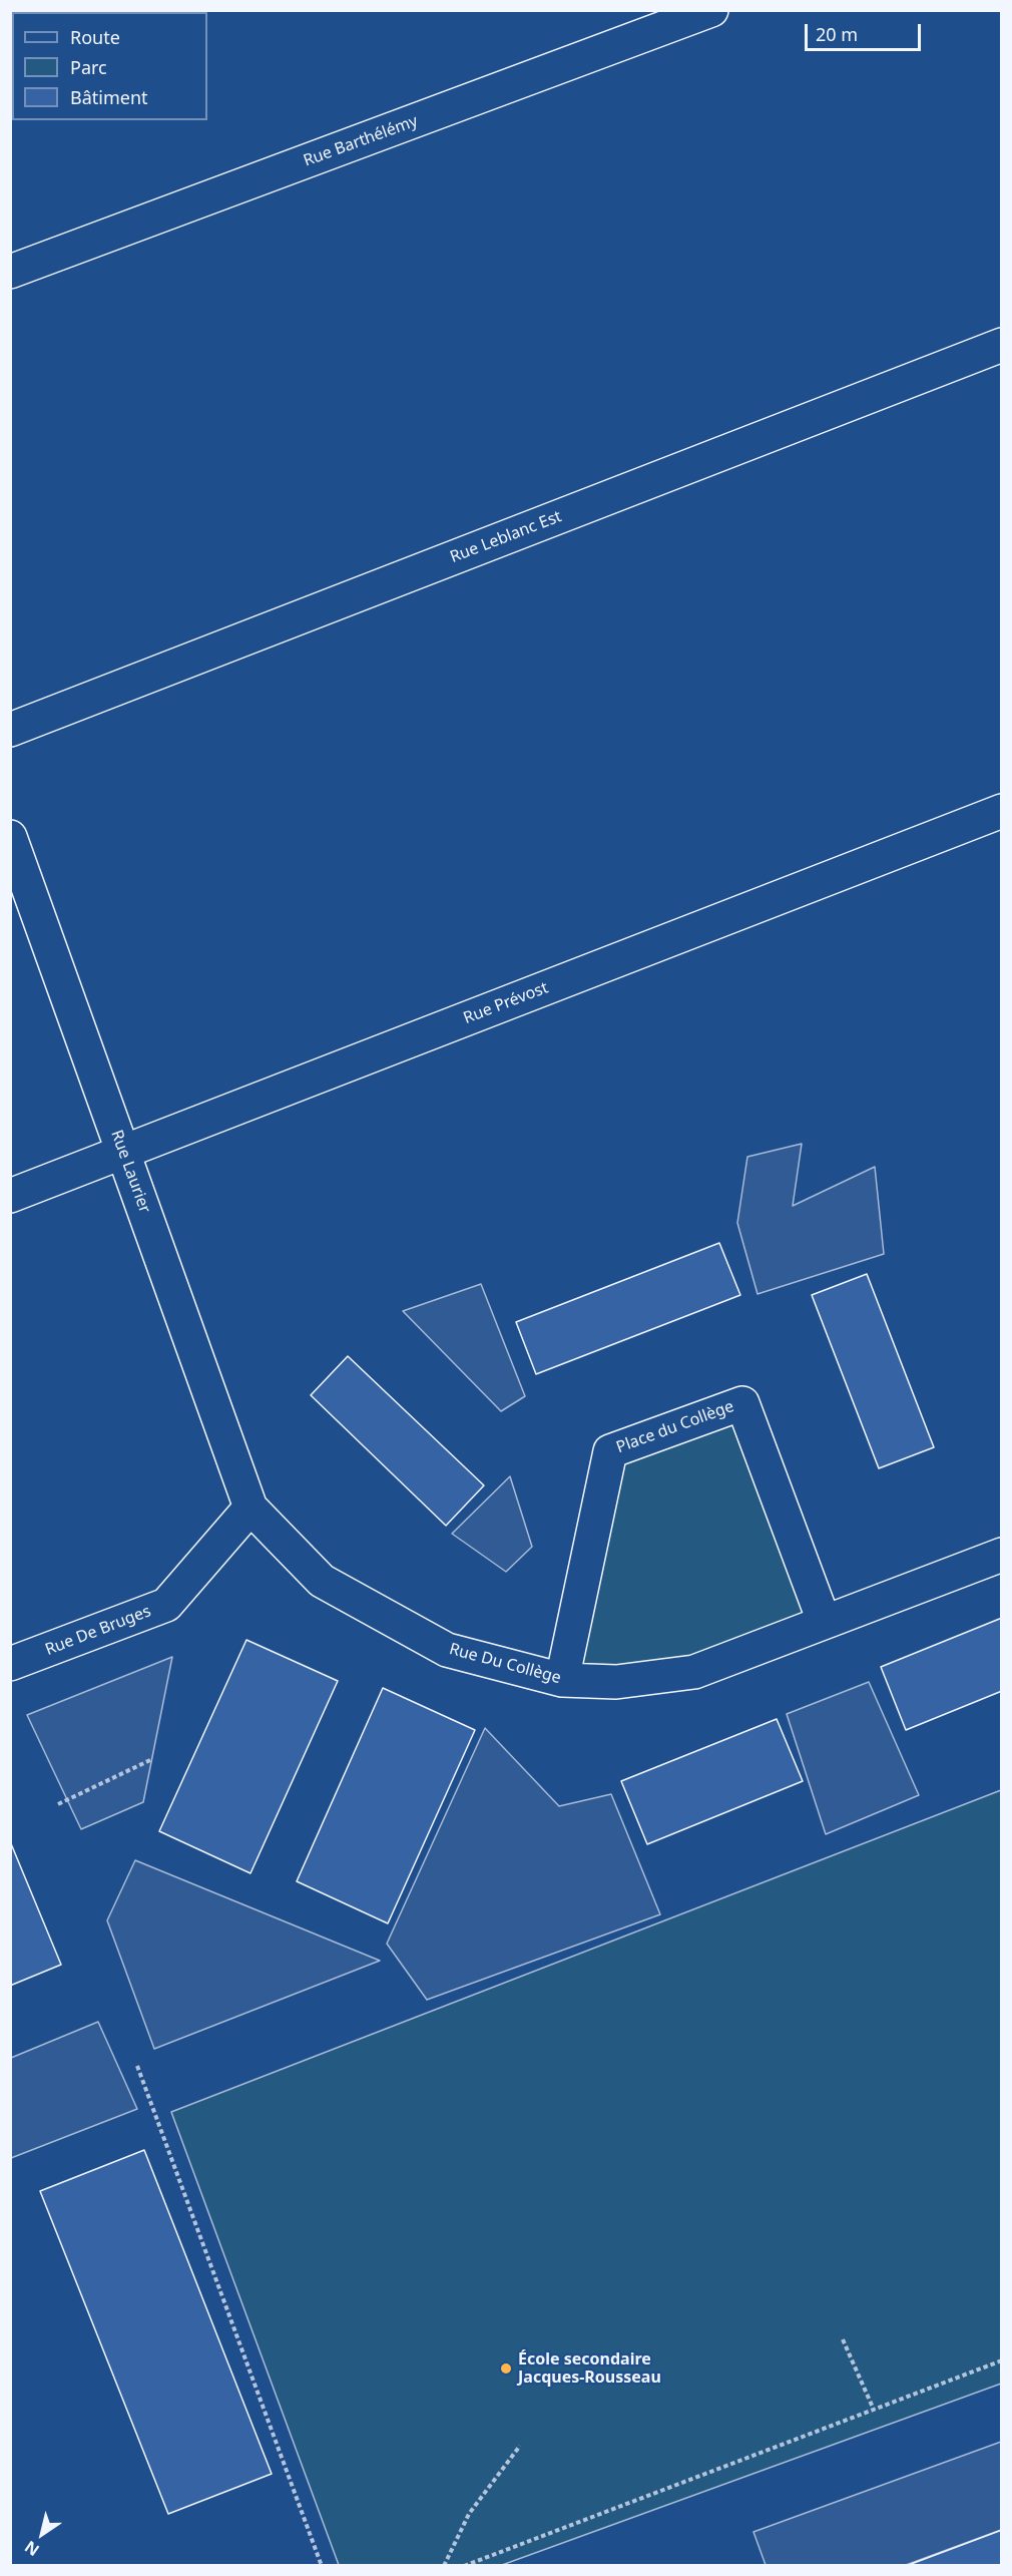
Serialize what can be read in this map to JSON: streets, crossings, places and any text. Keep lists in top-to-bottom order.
{
  "streets": {
    "street": [
      "Rue Barthélémy",
      "Rue Leblanc Est",
      "Rue Prévost",
      "Rue Laurier",
      "Place du Collège",
      "Rue De Bruges",
      "Rue Du Collège"
    ]
  },
  "crossings": [
    ["Rue Prévost", "Rue Laurier"],
    ["Rue Laurier", "Rue De Bruges"],
    ["Rue Laurier", "Rue Du Collège"],
    ["Place du Collège", "Rue Du Collège"],
    ["Rue De Bruges", "Rue Du Collège"]
  ],
  "places": ["École secondaire Jacques-Rousseau"],
  "legend": ["Route", "Parc", "Bâtiment"],
  "scale_bar": "20 m",
  "north": "bottom left"
}
